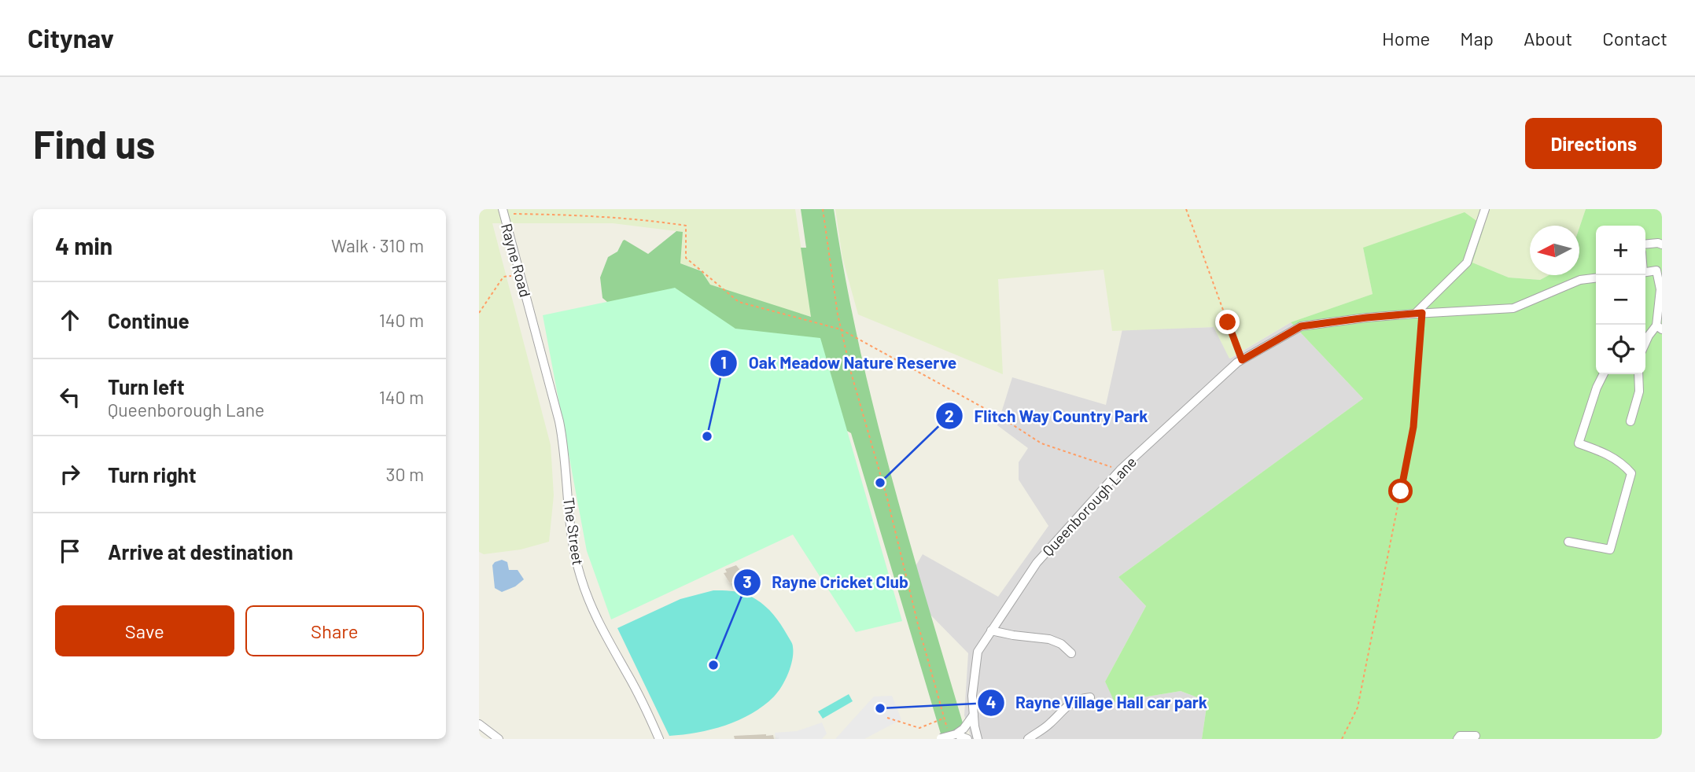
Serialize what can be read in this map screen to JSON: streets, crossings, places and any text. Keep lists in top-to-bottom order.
{
  "streets": {
    "street": ["Rayne Road", "Queenborough Lane", "The Street"]
  },
  "crossings": [
    ["Rayne Road", "The Street"]
  ],
  "places": [
    "Oak Meadow Nature Reserve",
    "Flitch Way Country Park",
    "Rayne Cricket Club",
    "Rayne Village Hall car park"
  ],
  "north": "left",
  "page": {
    "header": "Citynav",
    "nav": [
      "Home",
      "Map",
      "About",
      "Contact"
    ],
    "buttons": [
      "Directions",
      ["Save", "Share"]
    ],
    "title": "Find us",
    "heading": ["4 min", "Walk · 310 m"],
    "map_buttons": ["+", "−"],
    "list": [
      ["Continue", "140 m"],
      ["Turn left", "Queenborough Lane", "140 m"],
      ["Turn right", "30 m"],
      "Arrive at destination"
    ]
  }
}
